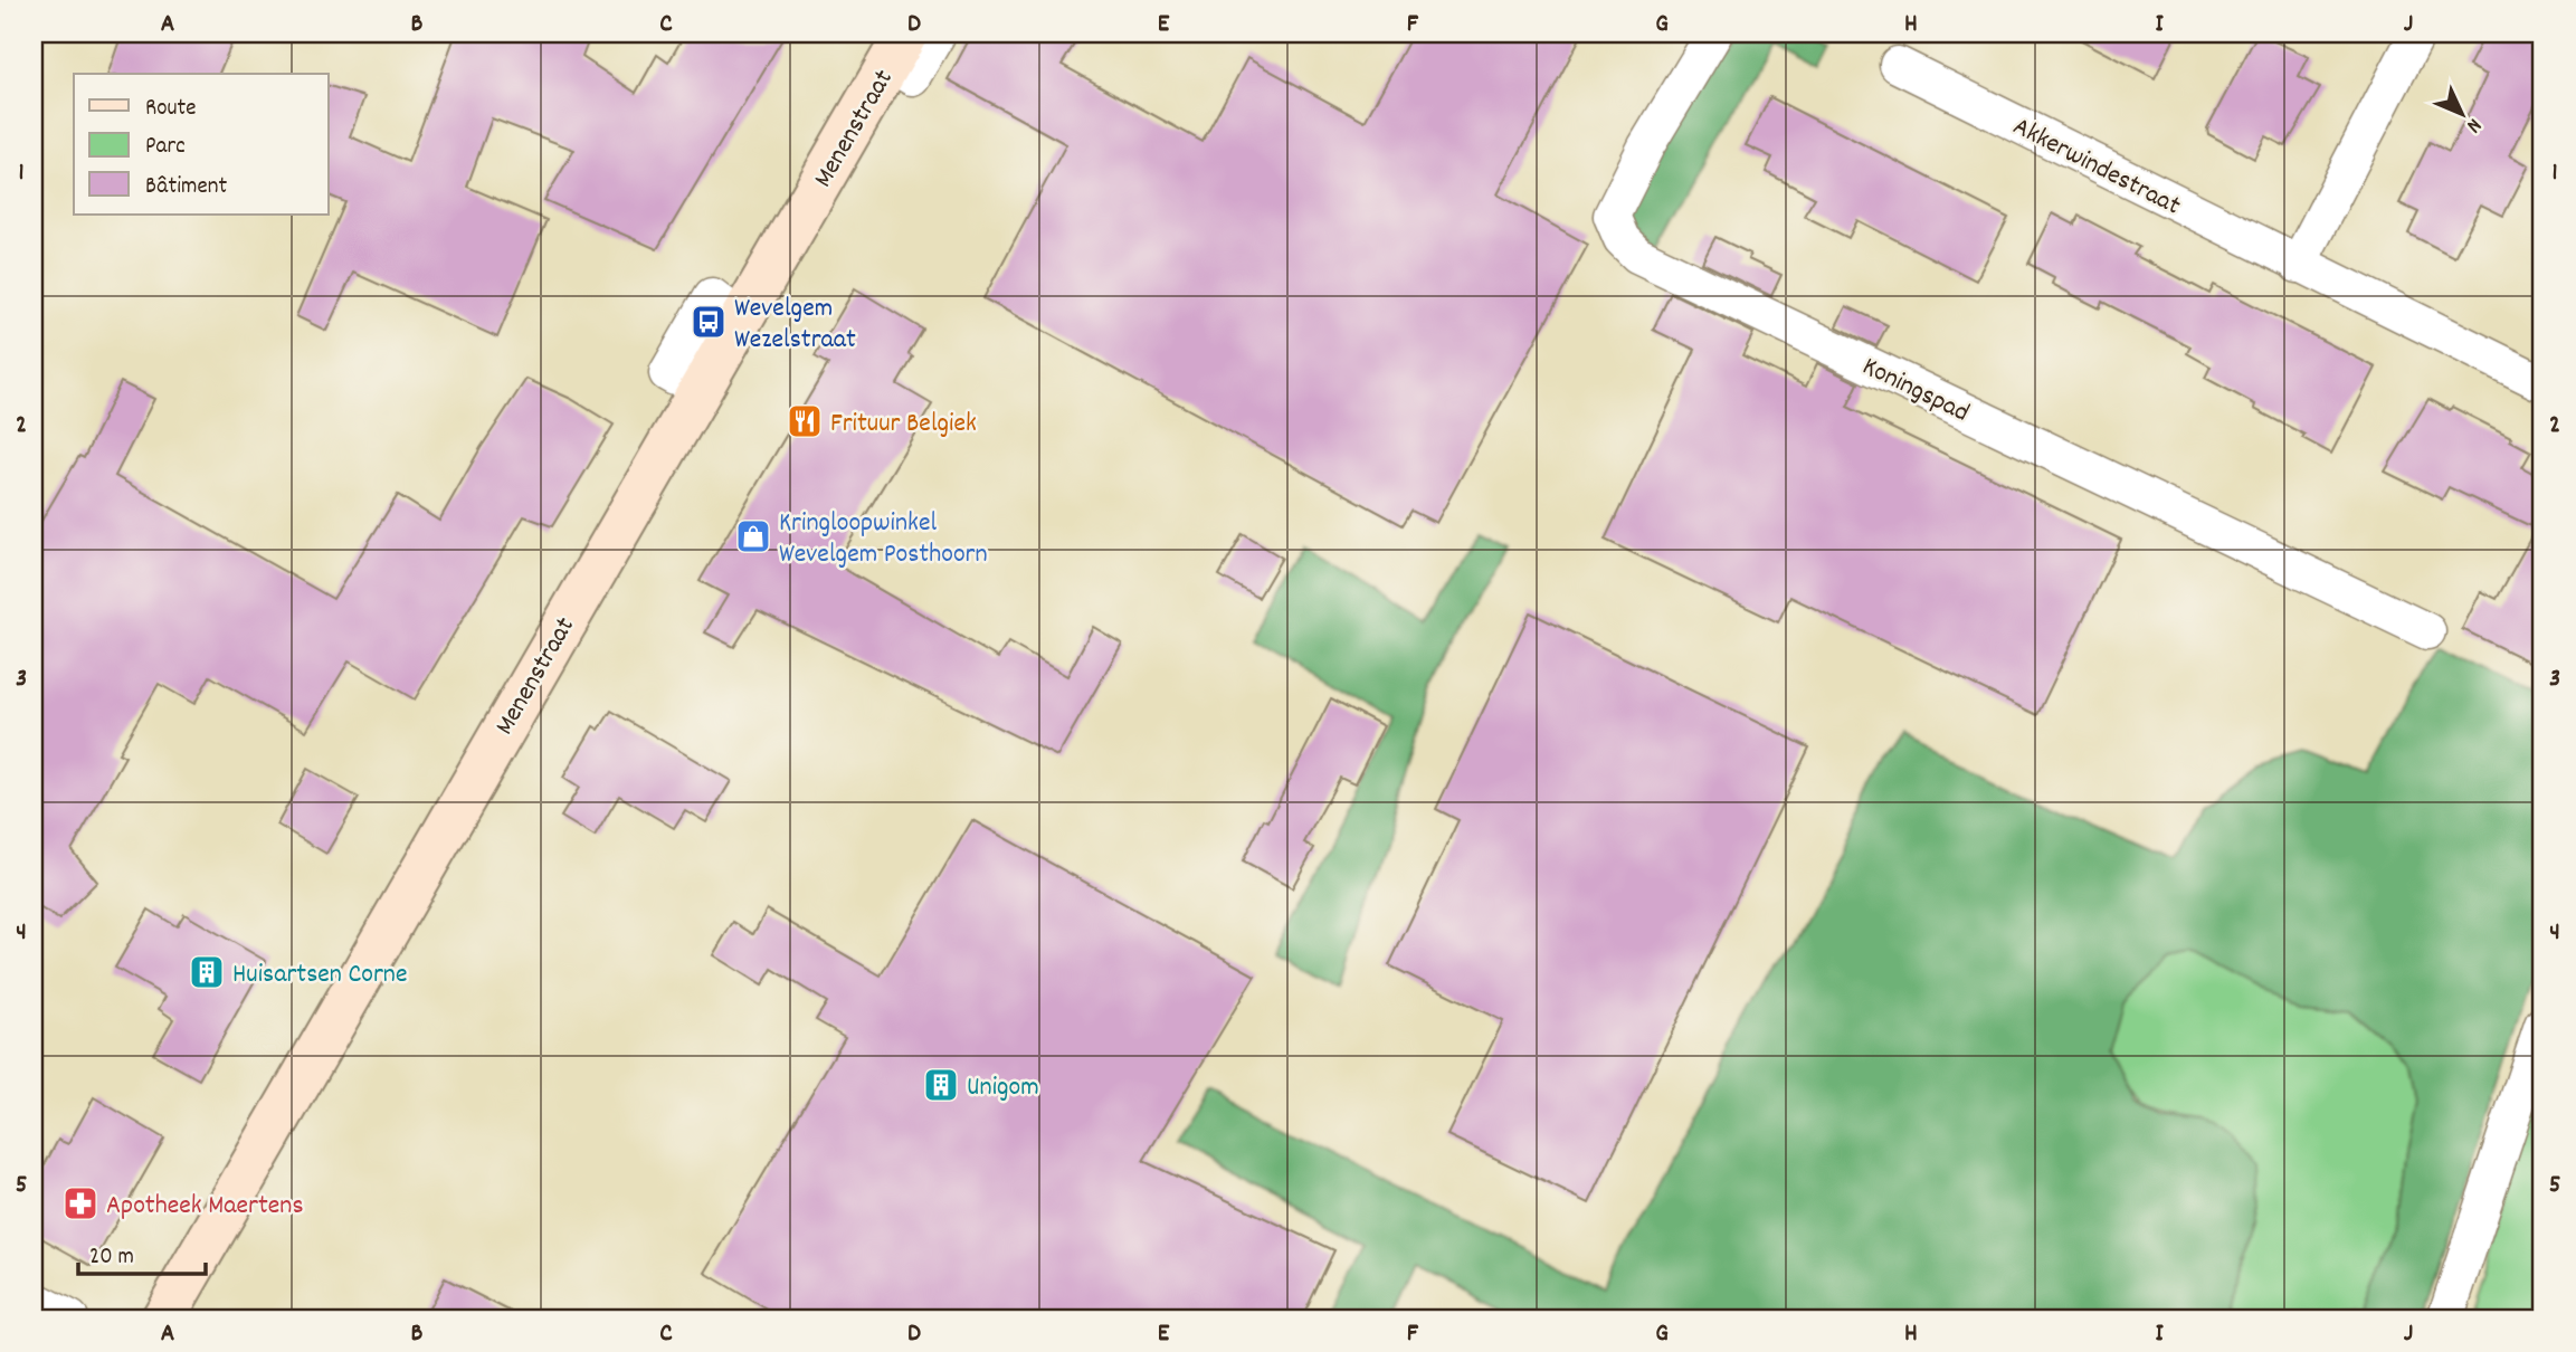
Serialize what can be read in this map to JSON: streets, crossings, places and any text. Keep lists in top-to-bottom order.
{
  "streets": {
    "main road": ["Menenstraat"],
    "street": ["Akkerwindestraat", "Koningspad"]
  },
  "places": {
    "bus stop": ["Wevelgem Wezelstraat"],
    "restaurant": ["Frituur Belgiek"],
    "shop": ["Kringloopwinkel Wevelgem Posthoorn"],
    "building": ["Huisartsen Corne", "Unigom"],
    "pharmacy": ["Apotheek Maertens"]
  },
  "legend": ["Route", "Parc", "Bâtiment"],
  "scale_bar": "20 m",
  "north": "bottom right",
  "grid": {
    "columns": [
      "A",
      "B",
      "C",
      "D",
      "E",
      "F",
      "G",
      "H",
      "I",
      "J"
    ],
    "rows": [
      "1",
      "2",
      "3",
      "4",
      "5"
    ]
  }
}
